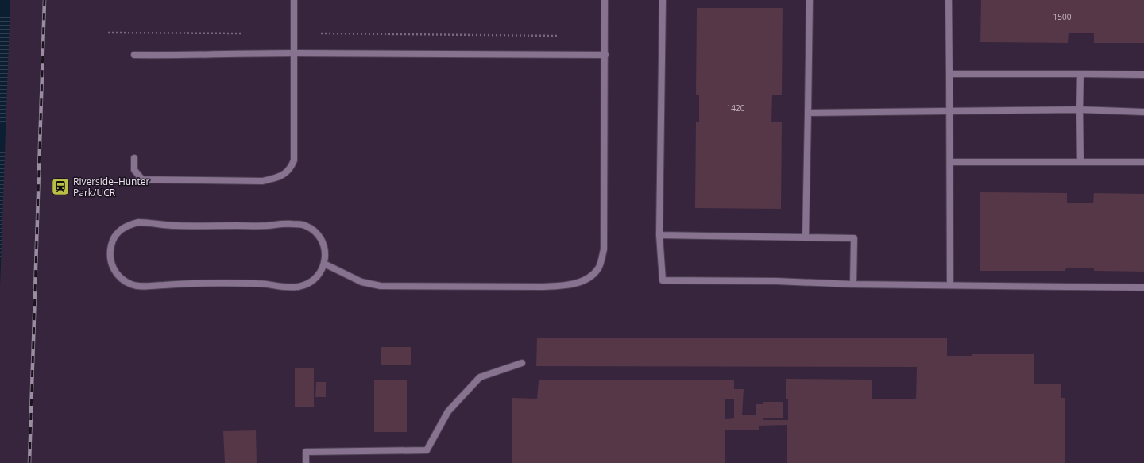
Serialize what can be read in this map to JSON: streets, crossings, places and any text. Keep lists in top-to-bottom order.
{
  "places": {
    "station": ["Riverside–Hunter Park/UCR"]
  },
  "house_numbers": ["1500", "1420"]
}
